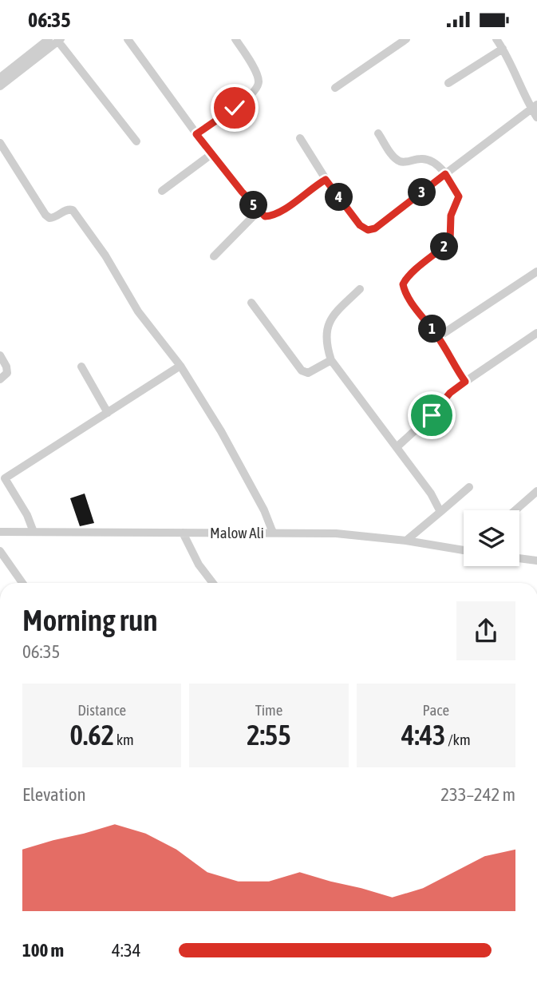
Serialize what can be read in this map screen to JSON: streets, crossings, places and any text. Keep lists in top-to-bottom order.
{
  "streets": {
    "street": ["Malow Ali"]
  },
  "page": {
    "status": "06:35",
    "pins": [
      "3",
      "4",
      "5",
      "2",
      "1"
    ],
    "heading": ["Morning run", "06:35"],
    "stats": [
      ["Distance", "0.62 km"],
      ["Time", "2:55"],
      ["Pace", "4:43 /km"]
    ],
    "chart": ["Elevation", "233–242 m"],
    "list": [
      {
        "name": "100 m",
        "note": "4:34"
      }
    ]
  }
}
